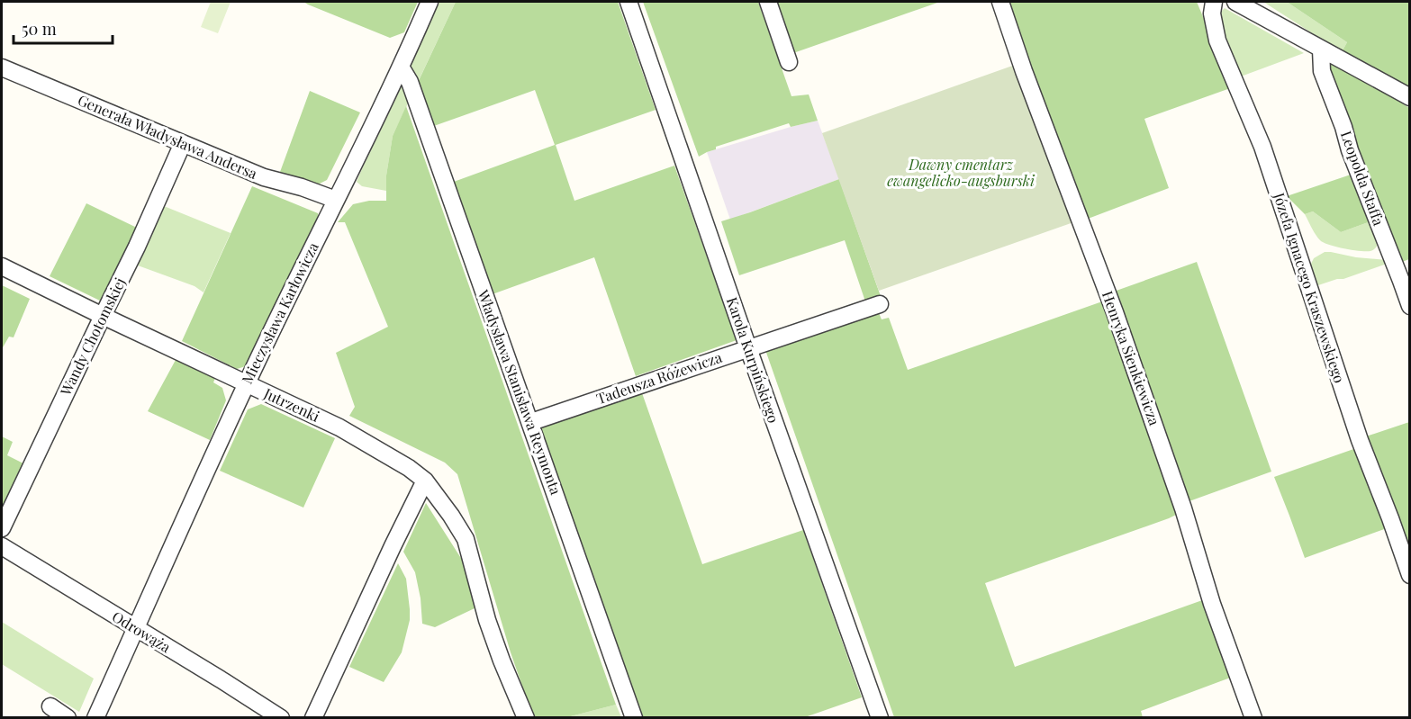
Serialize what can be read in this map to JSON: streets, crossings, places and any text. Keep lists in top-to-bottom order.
{
  "streets": {
    "street": [
      "Generała Władysława Andersa",
      "Leopolda Staffa",
      "Józefa Ignacego Kraszewskiego",
      "Mieczysława Karłowicza",
      "Wandy Chotomskiej",
      "Henryka Sienkiewicza",
      "Karola Kurpińskiego",
      "Tadeusza Różewicza",
      "Władysława Stanisława Reymonta",
      "Jutrzenki",
      "Odrowąża"
    ]
  },
  "crossings": [
    ["Generała Władysława Andersa", "Mieczysława Karłowicza"],
    ["Generała Władysława Andersa", "Wandy Chotomskiej"],
    ["Mieczysława Karłowicza", "Władysława Stanisława Reymonta"],
    ["Mieczysława Karłowicza", "Jutrzenki"],
    ["Mieczysława Karłowicza", "Odrowąża"],
    ["Wandy Chotomskiej", "Jutrzenki"],
    ["Karola Kurpińskiego", "Tadeusza Różewicza"],
    ["Tadeusza Różewicza", "Władysława Stanisława Reymonta"]
  ],
  "parks": ["Dawny cmentarz ewangelicko-augsburski"],
  "scale_bar": "50 m"
}
